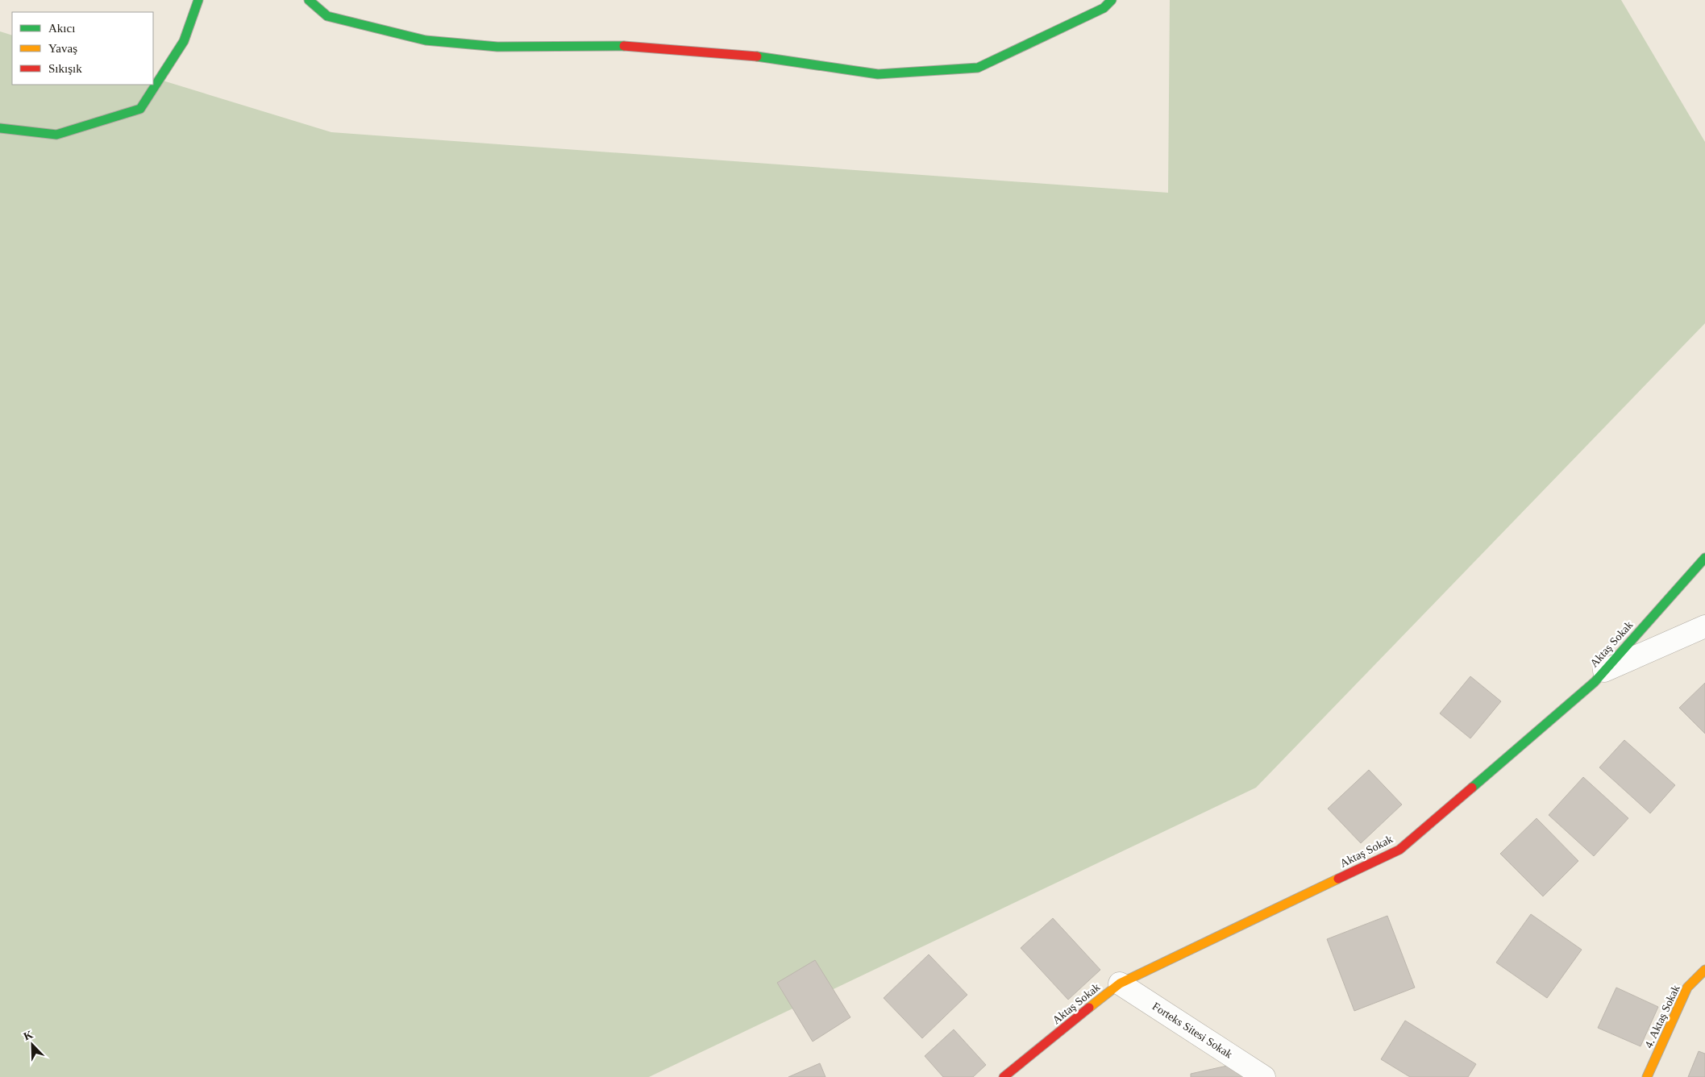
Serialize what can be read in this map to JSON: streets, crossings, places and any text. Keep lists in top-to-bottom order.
{
  "streets": {
    "street": ["Aktaş Sokak", "4. Aktaş Sokak", "Forteks Sitesi Sokak"]
  },
  "crossings": [
    ["Aktaş Sokak", "Forteks Sitesi Sokak"]
  ],
  "legend": ["Akıcı", "Yavaş", "Sıkışık"],
  "north": "top left"
}
